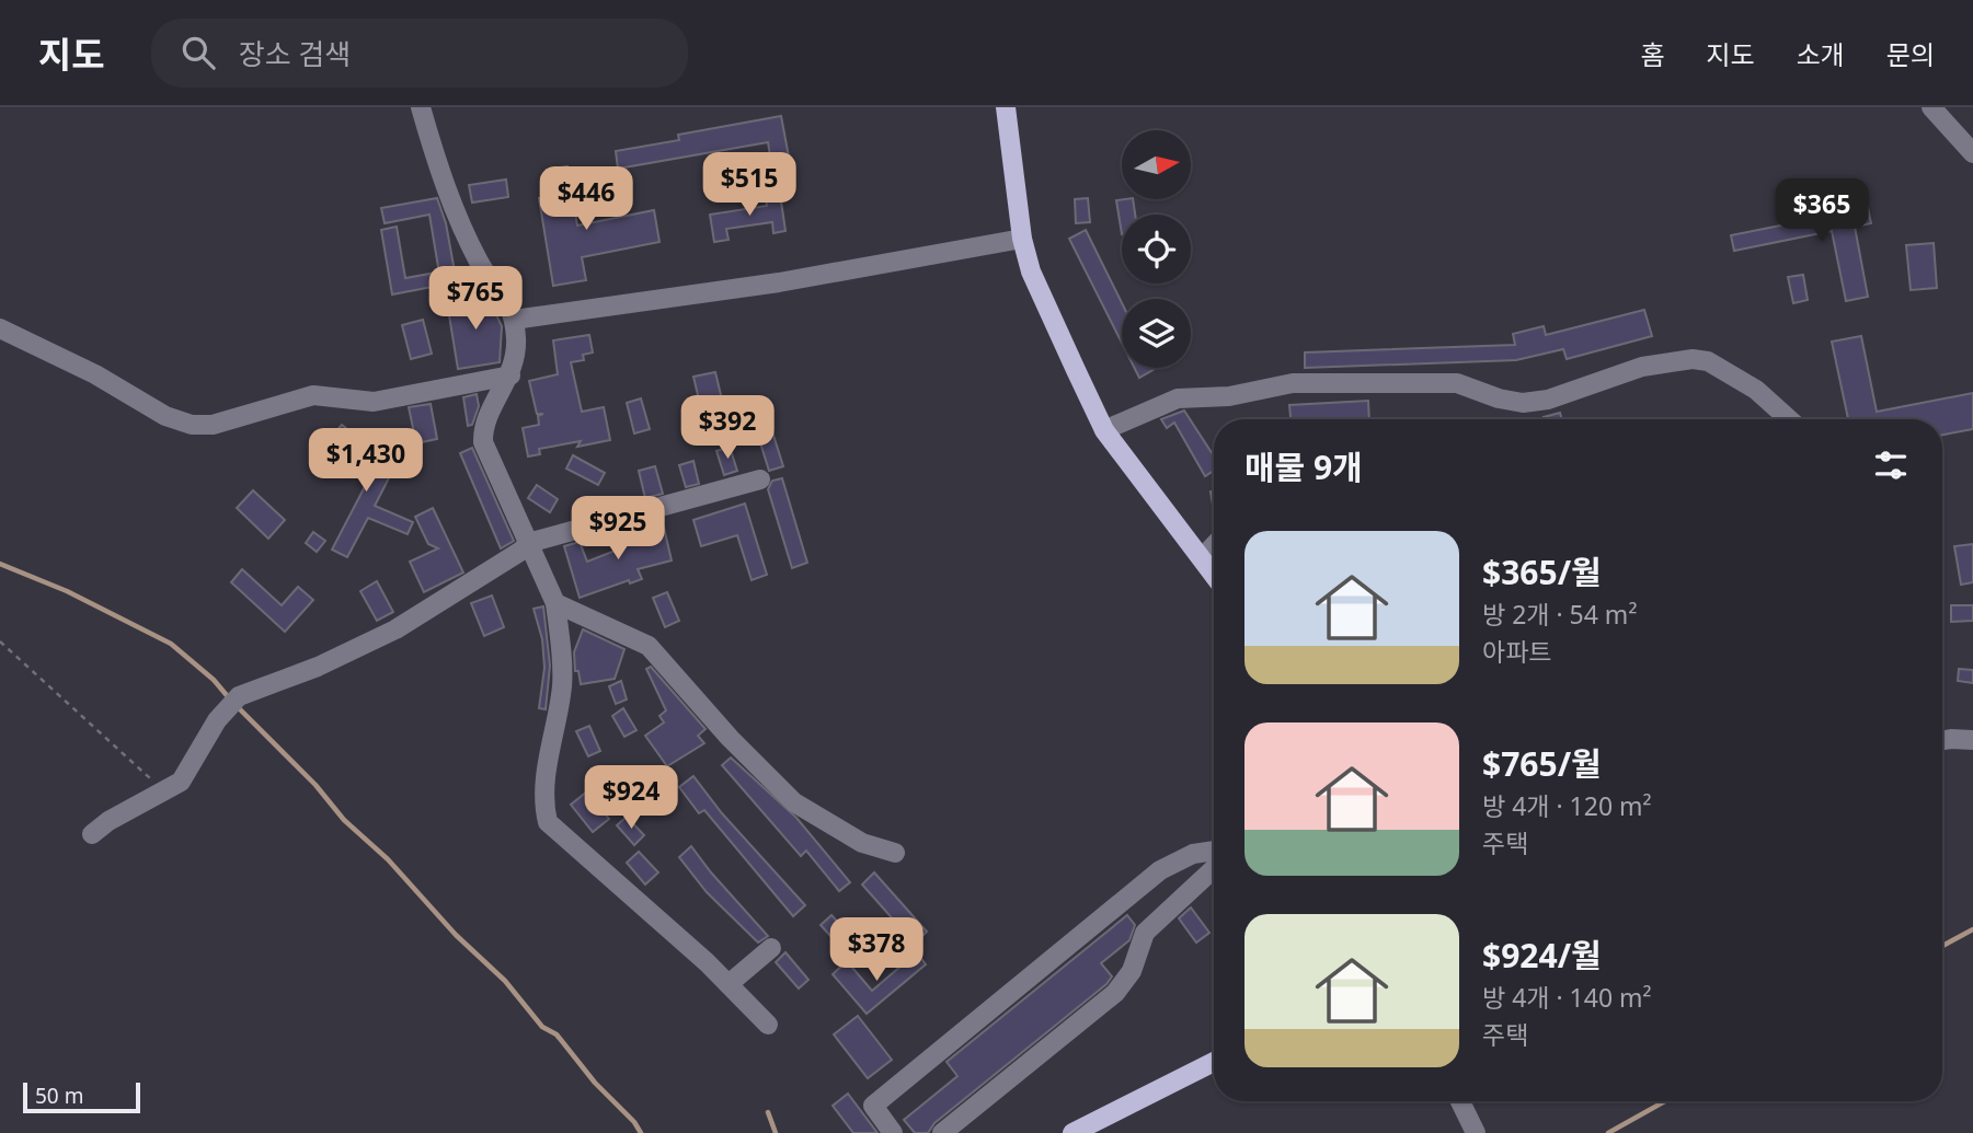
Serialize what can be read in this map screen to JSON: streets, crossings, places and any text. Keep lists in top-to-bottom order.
{
  "scale_bar": "50 m",
  "north": "right",
  "page": {
    "header": "지도",
    "search": "장소 검색",
    "nav": [
      "홈",
      "지도",
      "소개",
      "문의"
    ],
    "price": [
      "$515",
      "$446",
      "$365",
      "$765",
      "$392",
      "$1,430",
      "$925",
      "$924",
      "$378"
    ],
    "heading": "매물 9개",
    "list": [
      {
        "name": "$365/월",
        "note": "방 2개 · 54 m² · 아파트"
      },
      {
        "name": "$765/월",
        "note": "방 4개 · 120 m² · 주택"
      },
      {
        "name": "$924/월",
        "note": "방 4개 · 140 m² · 주택"
      }
    ],
    "scale": "50 m"
  }
}
